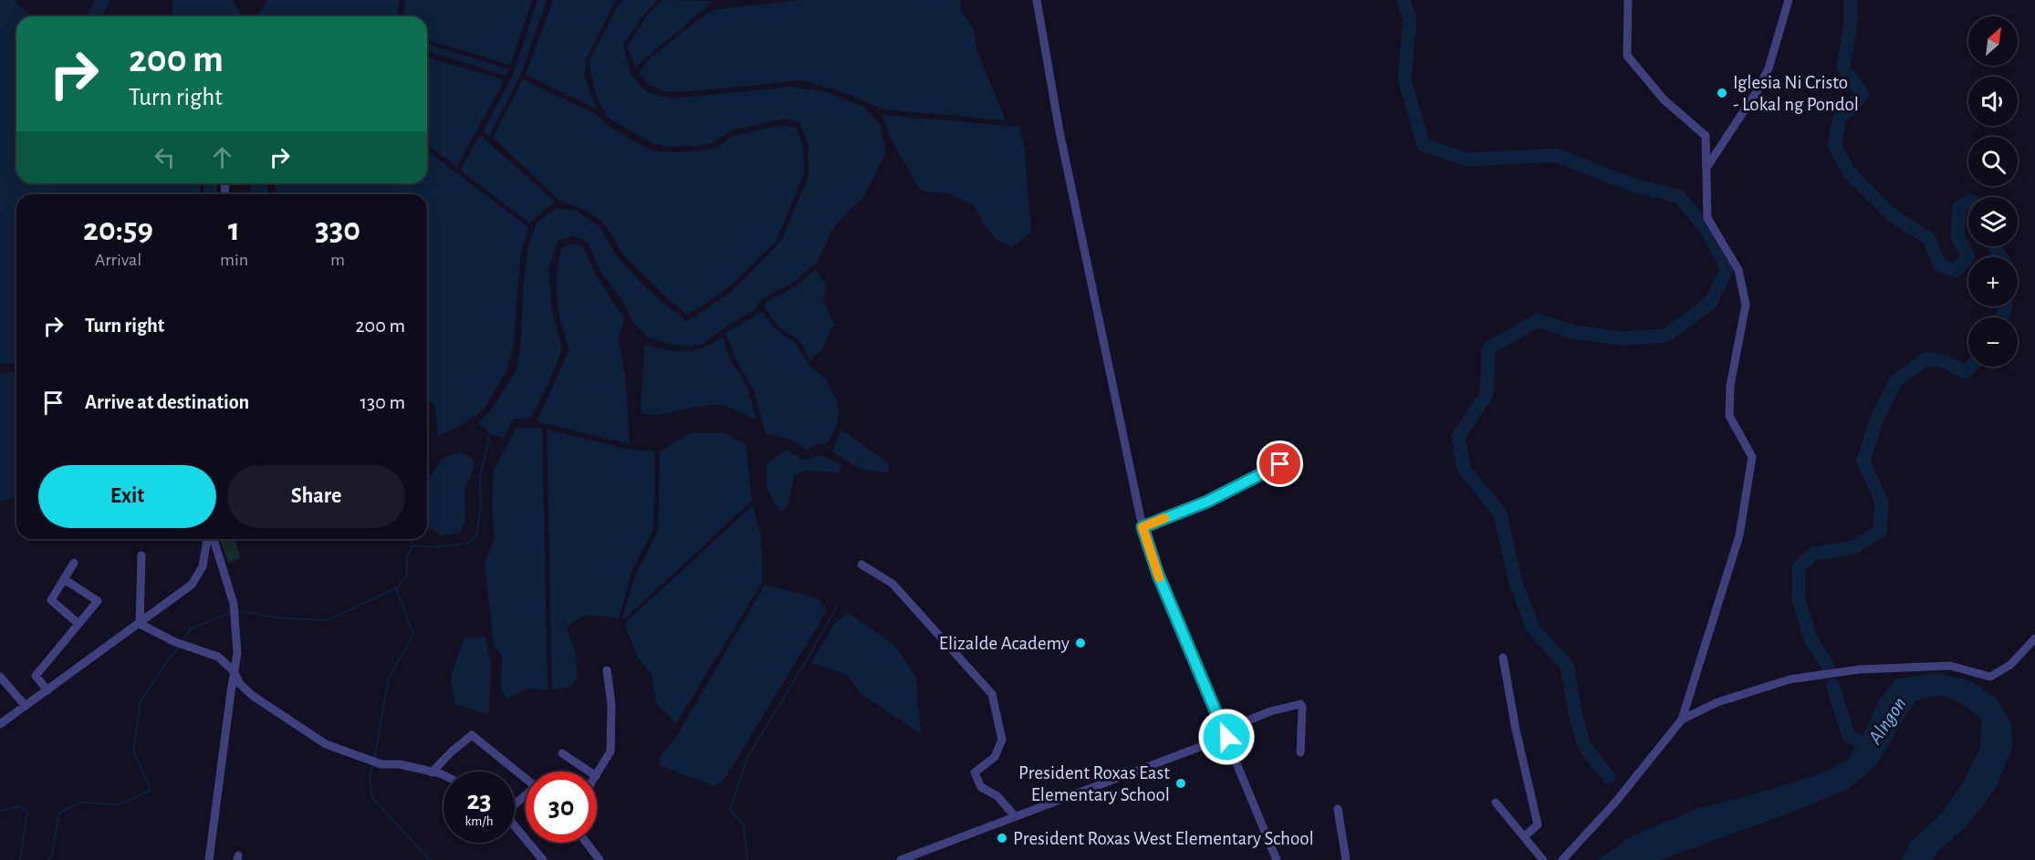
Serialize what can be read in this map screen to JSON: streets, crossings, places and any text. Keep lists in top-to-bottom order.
{
  "water": ["Alngon"],
  "places": [
    "Iglesia Ni Cristo - Lokal ng Pondol",
    "Elizalde Academy",
    "President Roxas East Elementary School",
    "President Roxas West Elementary School"
  ],
  "north": "top right",
  "page": {
    "map_buttons": ["+", "−"],
    "turn": ["200 m", "Turn right"],
    "eta": [
      "20:59",
      "Arrival",
      "1",
      "min",
      "330",
      "m"
    ],
    "list": [
      {
        "name": "Turn right",
        "value": "200 m"
      },
      {
        "name": "Arrive at destination",
        "value": "130 m"
      }
    ],
    "buttons": ["Exit", "Share"],
    "speed": "23 km/h",
    "limit": "30"
  }
}
